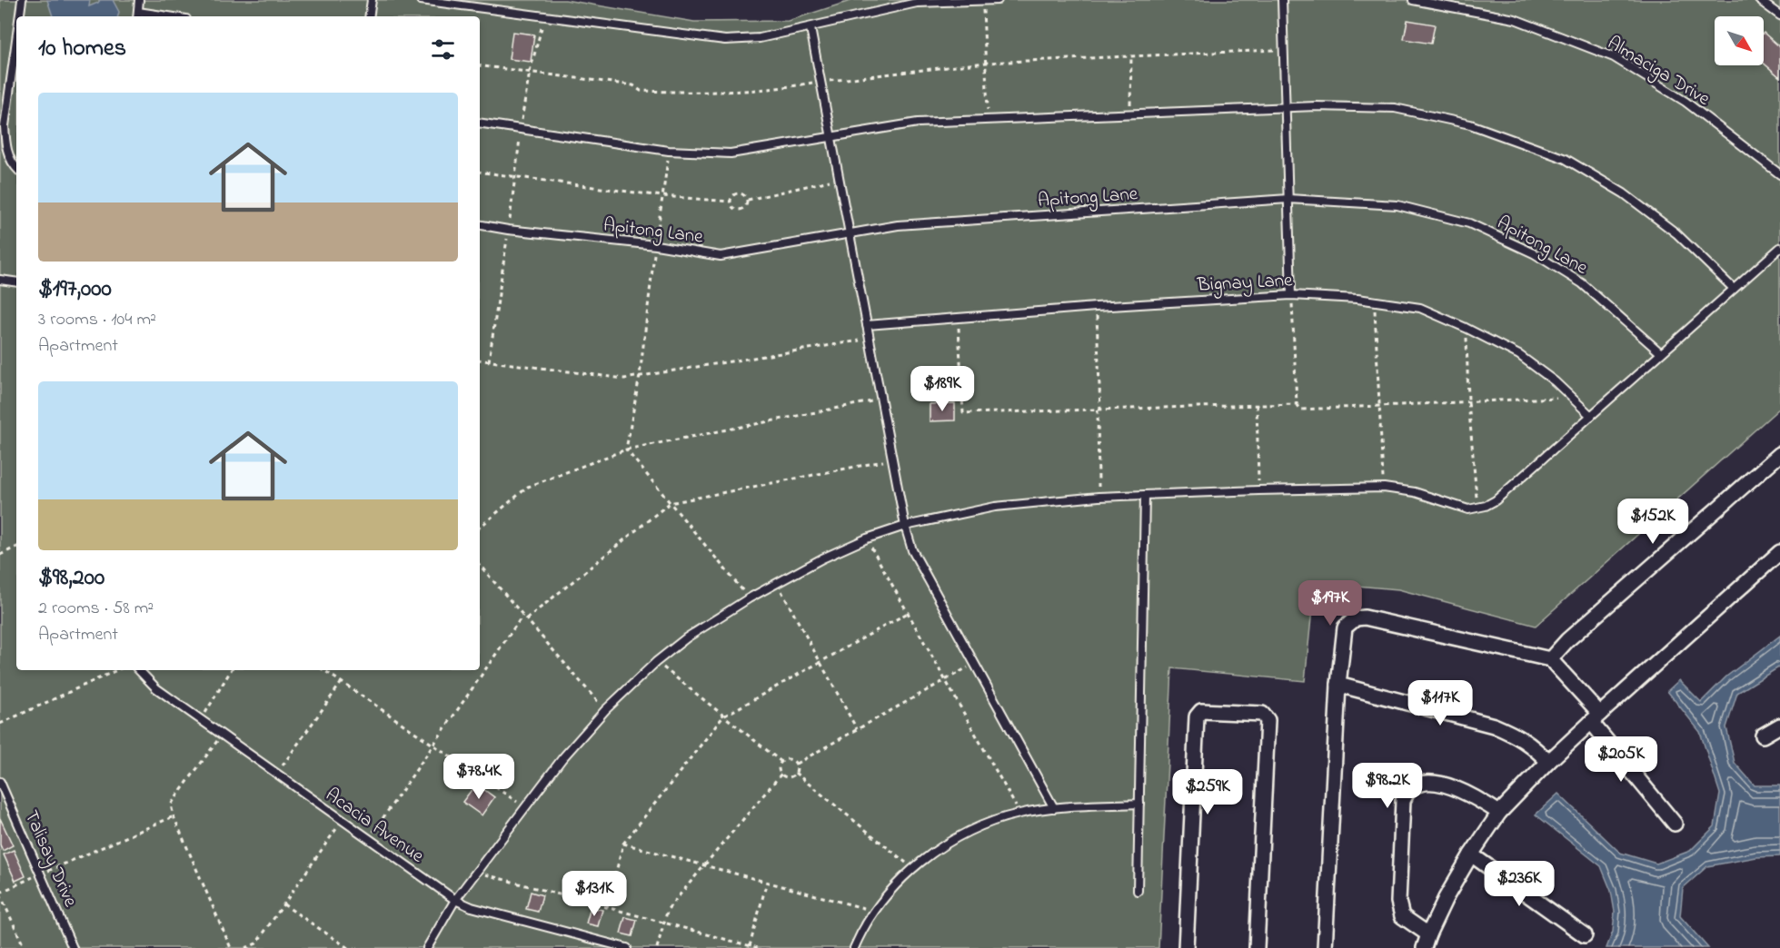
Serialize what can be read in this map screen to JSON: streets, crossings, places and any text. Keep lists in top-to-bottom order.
{
  "streets": {
    "lane": [
      "Almaciga Drive",
      "Apitong Lane",
      "Bignay Lane",
      "Acacia Avenue",
      "Talisay Drive"
    ]
  },
  "north": "bottom right",
  "page": {
    "heading": "10 homes",
    "list": [
      {
        "name": "$197,000",
        "note": "3 rooms · 104 m² · Apartment"
      },
      {
        "name": "$98,200",
        "note": "2 rooms · 58 m² · Apartment"
      }
    ],
    "price": [
      "$189K",
      "$152K",
      "$197K",
      "$117K",
      "$205K",
      "$78.4K",
      "$98.2K",
      "$259K",
      "$236K",
      "$131K"
    ]
  }
}
